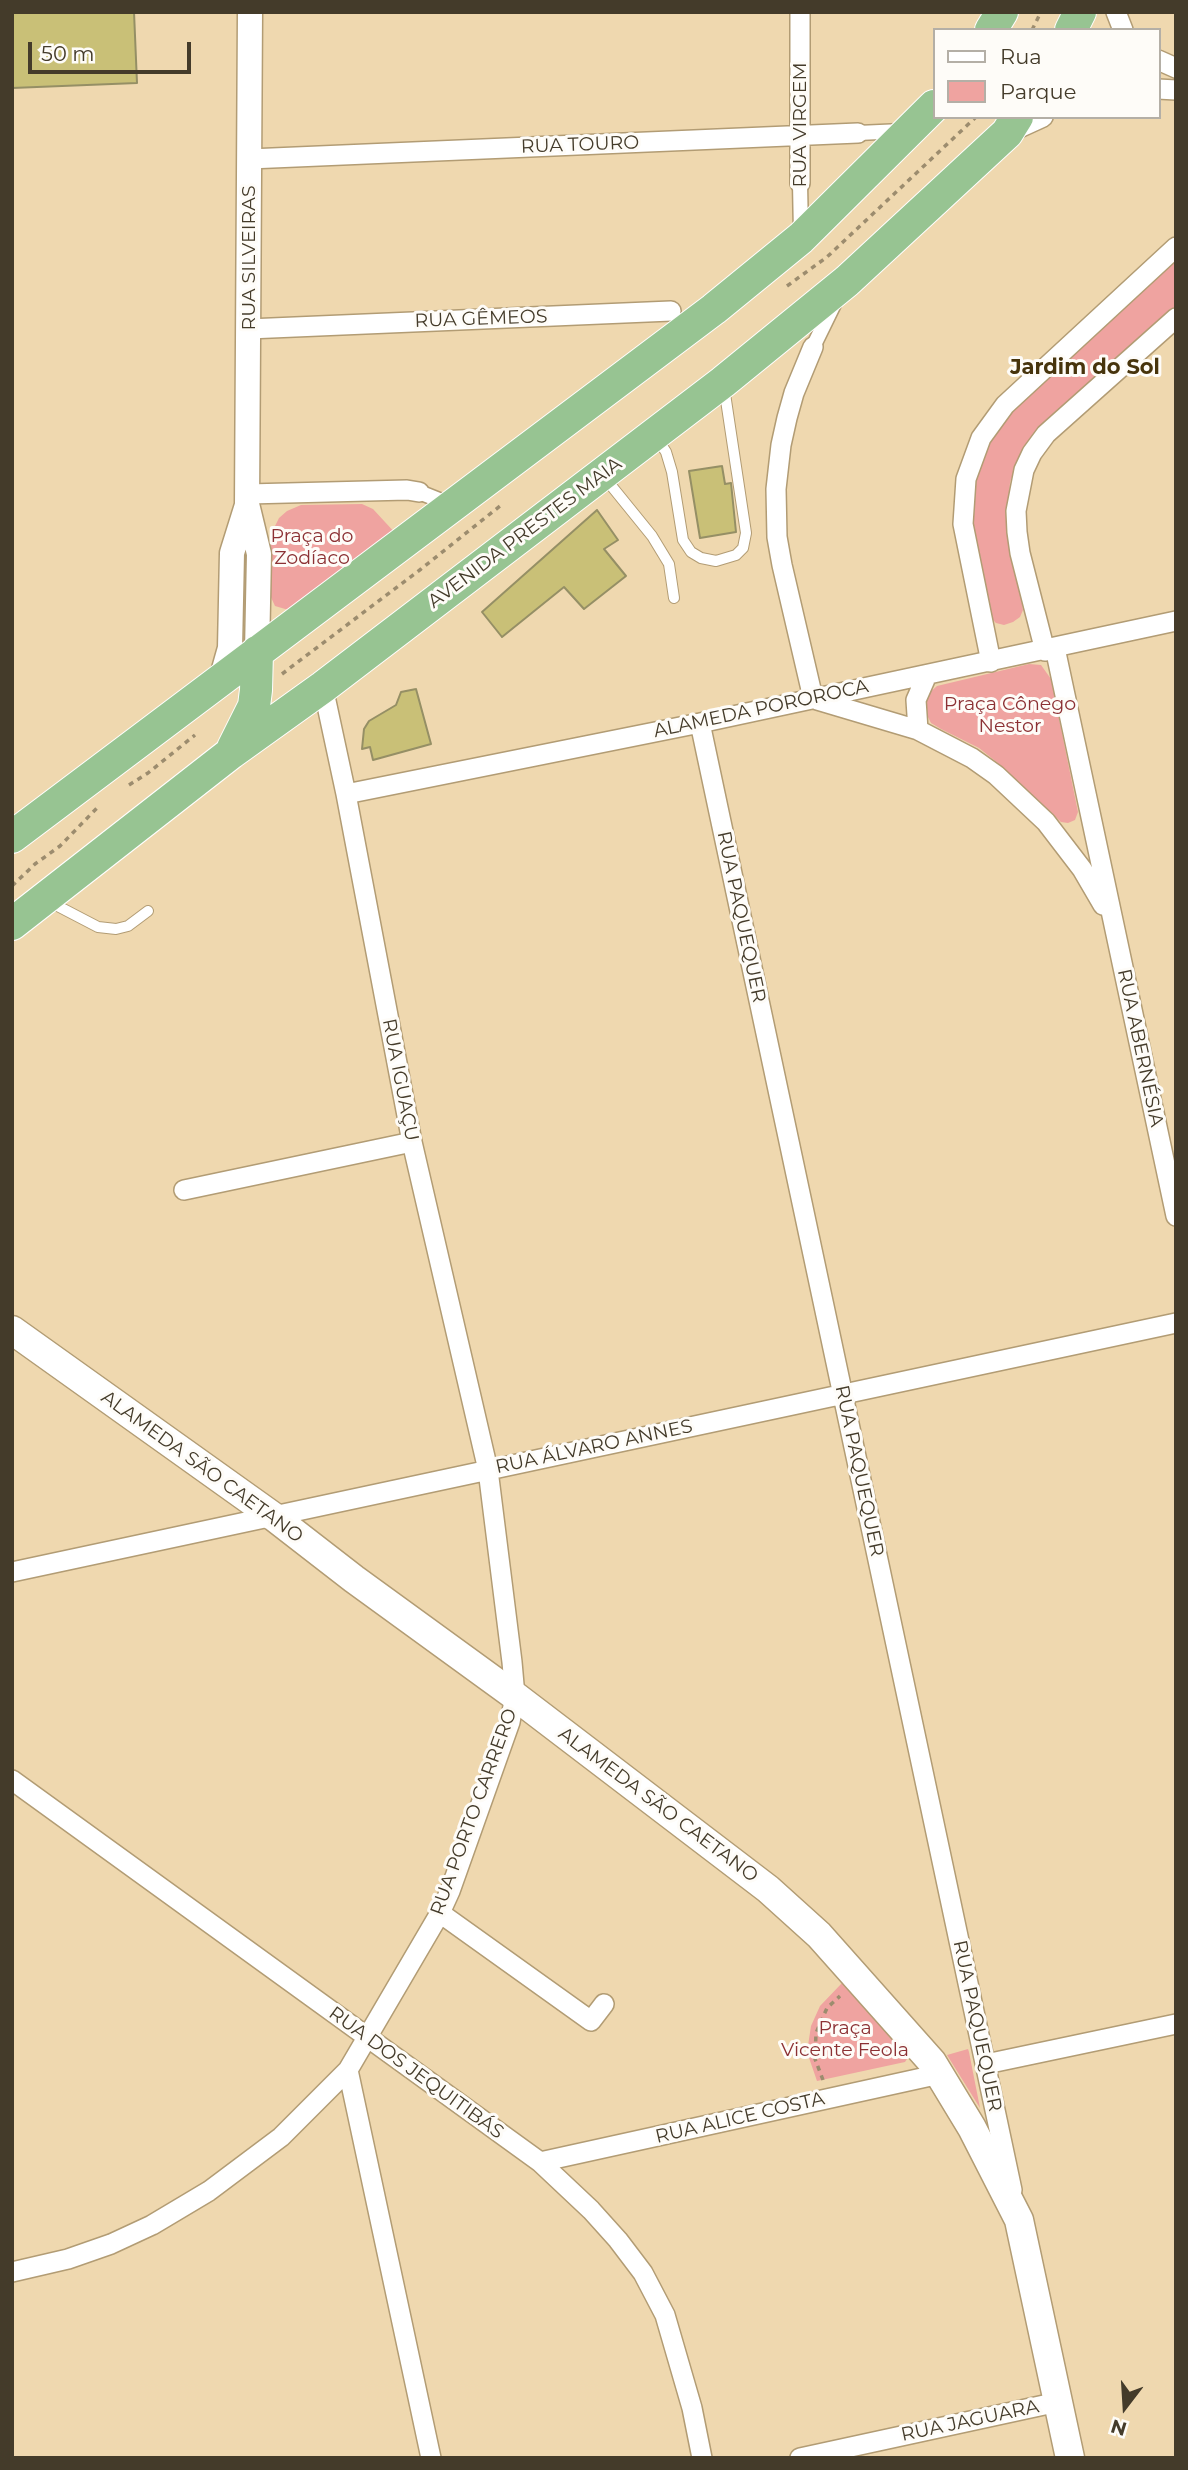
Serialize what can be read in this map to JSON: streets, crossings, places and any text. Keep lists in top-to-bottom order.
{
  "streets": {
    "highway": ["AVENIDA PRESTES MAIA"],
    "main road": ["ALAMEDA SÃO CAETANO"],
    "street": [
      "RUA VIRGEM",
      "RUA TOURO",
      "RUA SILVEIRAS",
      "RUA GÊMEOS",
      "ALAMEDA POROROCA",
      "RUA PAQUEQUER",
      "RUA ABERNÉSIA",
      "RUA IGUAÇU",
      "RUA ÁLVARO ANNES",
      "RUA PORTO CARRERO",
      "RUA DOS JEQUITIBÁS",
      "RUA ALICE COSTA",
      "RUA JAGUARA"
    ]
  },
  "crossings": [
    ["RUA VIRGEM", "RUA TOURO"],
    ["RUA TOURO", "RUA SILVEIRAS"],
    ["RUA SILVEIRAS", "RUA GÊMEOS"],
    ["AVENIDA PRESTES MAIA", "RUA IGUAÇU"],
    ["ALAMEDA POROROCA", "RUA PAQUEQUER"],
    ["ALAMEDA POROROCA", "RUA IGUAÇU"],
    ["RUA PAQUEQUER", "RUA ÁLVARO ANNES"],
    ["RUA PAQUEQUER", "ALAMEDA SÃO CAETANO"],
    ["RUA IGUAÇU", "RUA ÁLVARO ANNES"],
    ["RUA IGUAÇU", "RUA PORTO CARRERO"],
    ["RUA ÁLVARO ANNES", "ALAMEDA SÃO CAETANO"],
    ["RUA ÁLVARO ANNES", "RUA PORTO CARRERO"],
    ["ALAMEDA SÃO CAETANO", "RUA PORTO CARRERO"],
    ["ALAMEDA SÃO CAETANO", "RUA ALICE COSTA"],
    ["ALAMEDA SÃO CAETANO", "RUA JAGUARA"],
    ["RUA PORTO CARRERO", "RUA DOS JEQUITIBÁS"],
    ["RUA DOS JEQUITIBÁS", "RUA ALICE COSTA"]
  ],
  "districts": ["Jardim do Sol"],
  "parks": ["Praça do Zodíaco", "Praça Cônego Nestor", "Praça Vicente Feola"],
  "legend": ["Rua", "Parque"],
  "scale_bar": "50 m",
  "north": "bottom"
}
